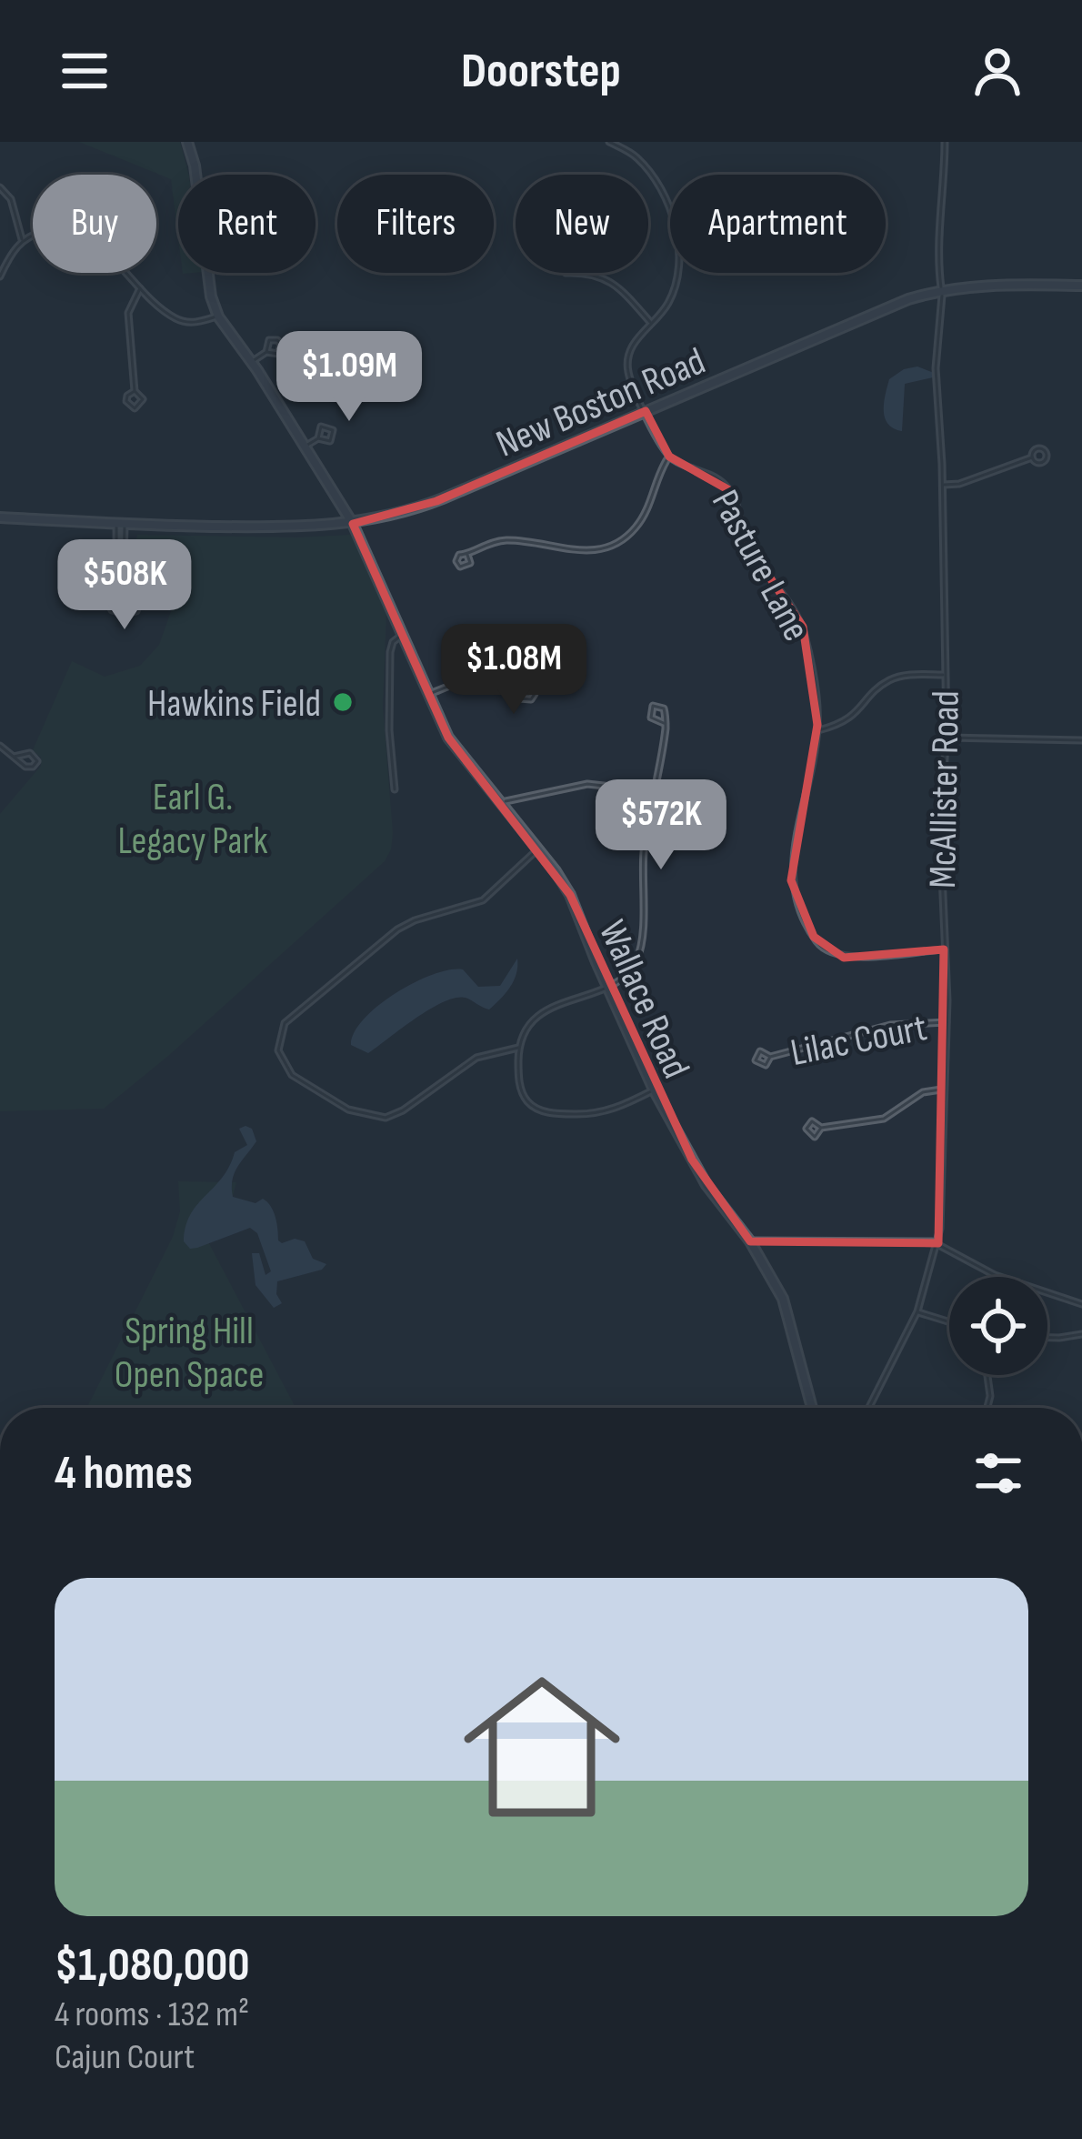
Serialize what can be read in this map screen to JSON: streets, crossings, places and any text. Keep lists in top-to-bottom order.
{
  "streets": {
    "street": [
      "New Boston Road",
      "Pasture Lane",
      "McAllister Road",
      "Wallace Road",
      "Lilac Court"
    ]
  },
  "crossings": [
    ["New Boston Road", "McAllister Road"],
    ["New Boston Road", "Wallace Road"],
    ["Pasture Lane", "McAllister Road"],
    ["McAllister Road", "Lilac Court"]
  ],
  "parks": ["Earl G. Legacy Park", "Spring Hill Open Space"],
  "places": ["Hawkins Field"],
  "page": {
    "header": "Doorstep",
    "chip": [
      "Buy",
      "Rent",
      "Filters",
      "New",
      "Apartment"
    ],
    "price": [
      "$1.09M",
      "$508K",
      "$1.08M",
      "$572K"
    ],
    "heading": "4 homes",
    "list": [
      {
        "name": "$1,080,000",
        "note": "4 rooms · 132 m² · Cajun Court"
      }
    ]
  }
}
